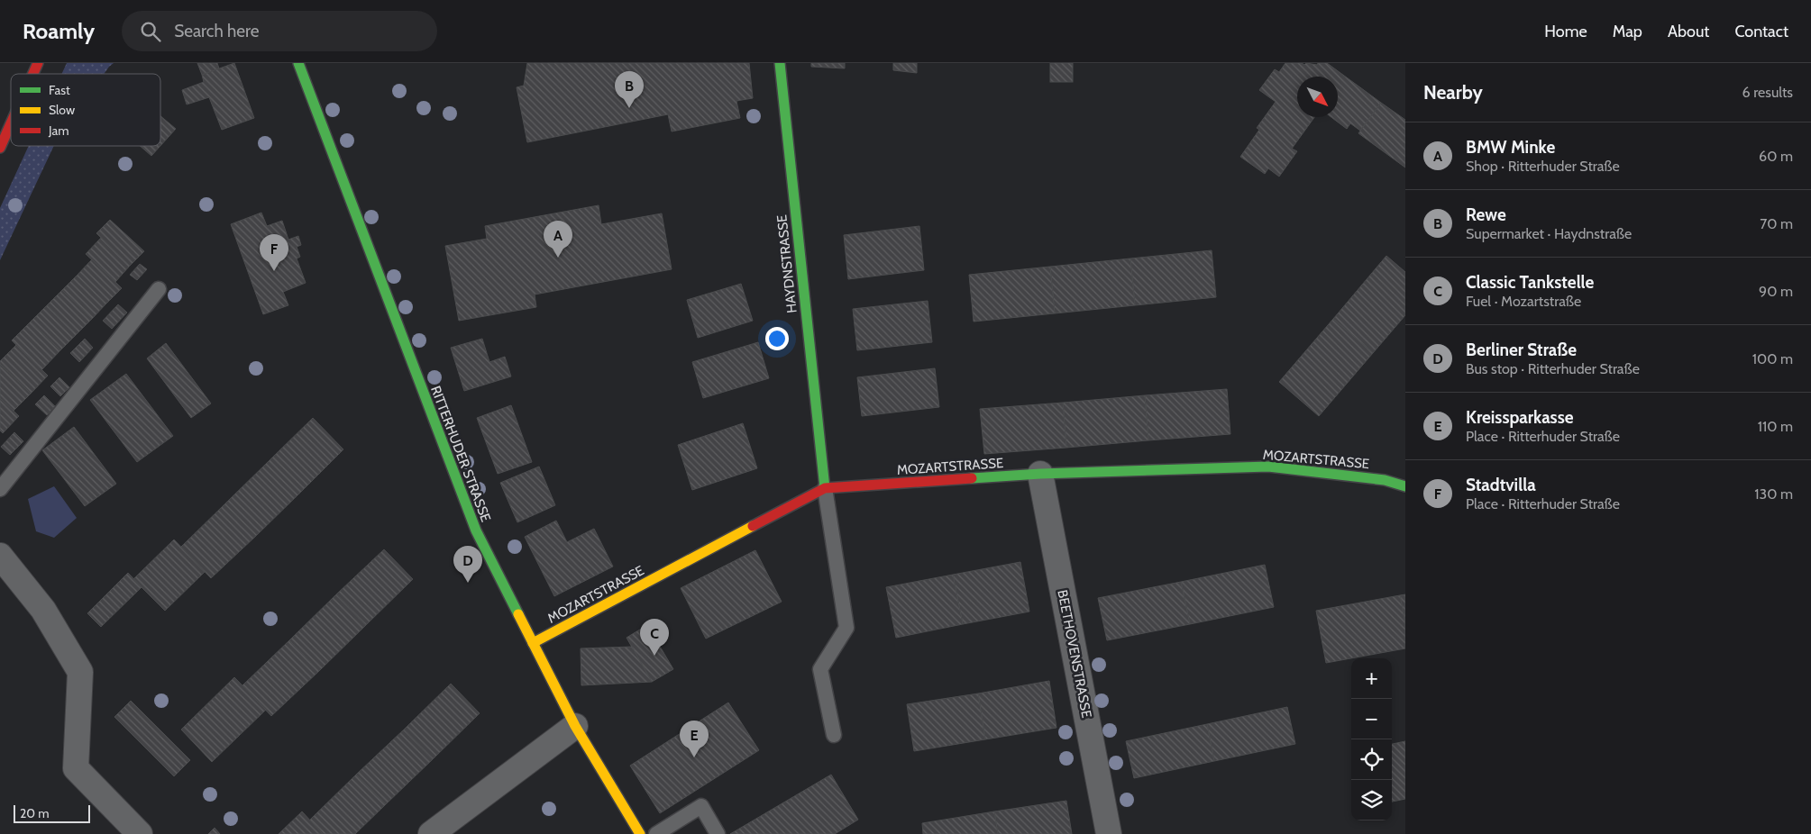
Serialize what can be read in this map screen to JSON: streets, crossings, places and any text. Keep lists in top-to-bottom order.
{
  "streets": {
    "street": [
      "HAYDNSTRASSE",
      "RITTERHUDER STRASSE",
      "MOZARTSTRASSE",
      "BEETHOVENSTRASSE"
    ]
  },
  "crossings": [
    ["HAYDNSTRASSE", "MOZARTSTRASSE"],
    ["RITTERHUDER STRASSE", "MOZARTSTRASSE"],
    ["MOZARTSTRASSE", "BEETHOVENSTRASSE"]
  ],
  "legend": ["Fast", "Slow", "Jam"],
  "scale_bar": "20 m",
  "north": "bottom right",
  "page": {
    "header": "Roamly",
    "search": "Search here",
    "nav": [
      "Home",
      "Map",
      "About",
      "Contact"
    ],
    "heading": ["Nearby", "6 results"],
    "pins": [
      "B",
      "A",
      "F",
      "D",
      "C",
      "E"
    ],
    "list": [
      {
        "mark": "A",
        "name": "BMW Minke",
        "note": "Shop · Ritterhuder Straße",
        "value": "60 m"
      },
      {
        "mark": "B",
        "name": "Rewe",
        "note": "Supermarket · Haydnstraße",
        "value": "70 m"
      },
      {
        "mark": "C",
        "name": "Classic Tankstelle",
        "note": "Fuel · Mozartstraße",
        "value": "90 m"
      },
      {
        "mark": "D",
        "name": "Berliner Straße",
        "note": "Bus stop · Ritterhuder Straße",
        "value": "100 m"
      },
      {
        "mark": "E",
        "name": "Kreissparkasse",
        "note": "Place · Ritterhuder Straße",
        "value": "110 m"
      },
      {
        "mark": "F",
        "name": "Stadtvilla",
        "note": "Place · Ritterhuder Straße",
        "value": "130 m"
      }
    ],
    "map_buttons": ["+", "−"],
    "scale": "20 m"
  }
}
